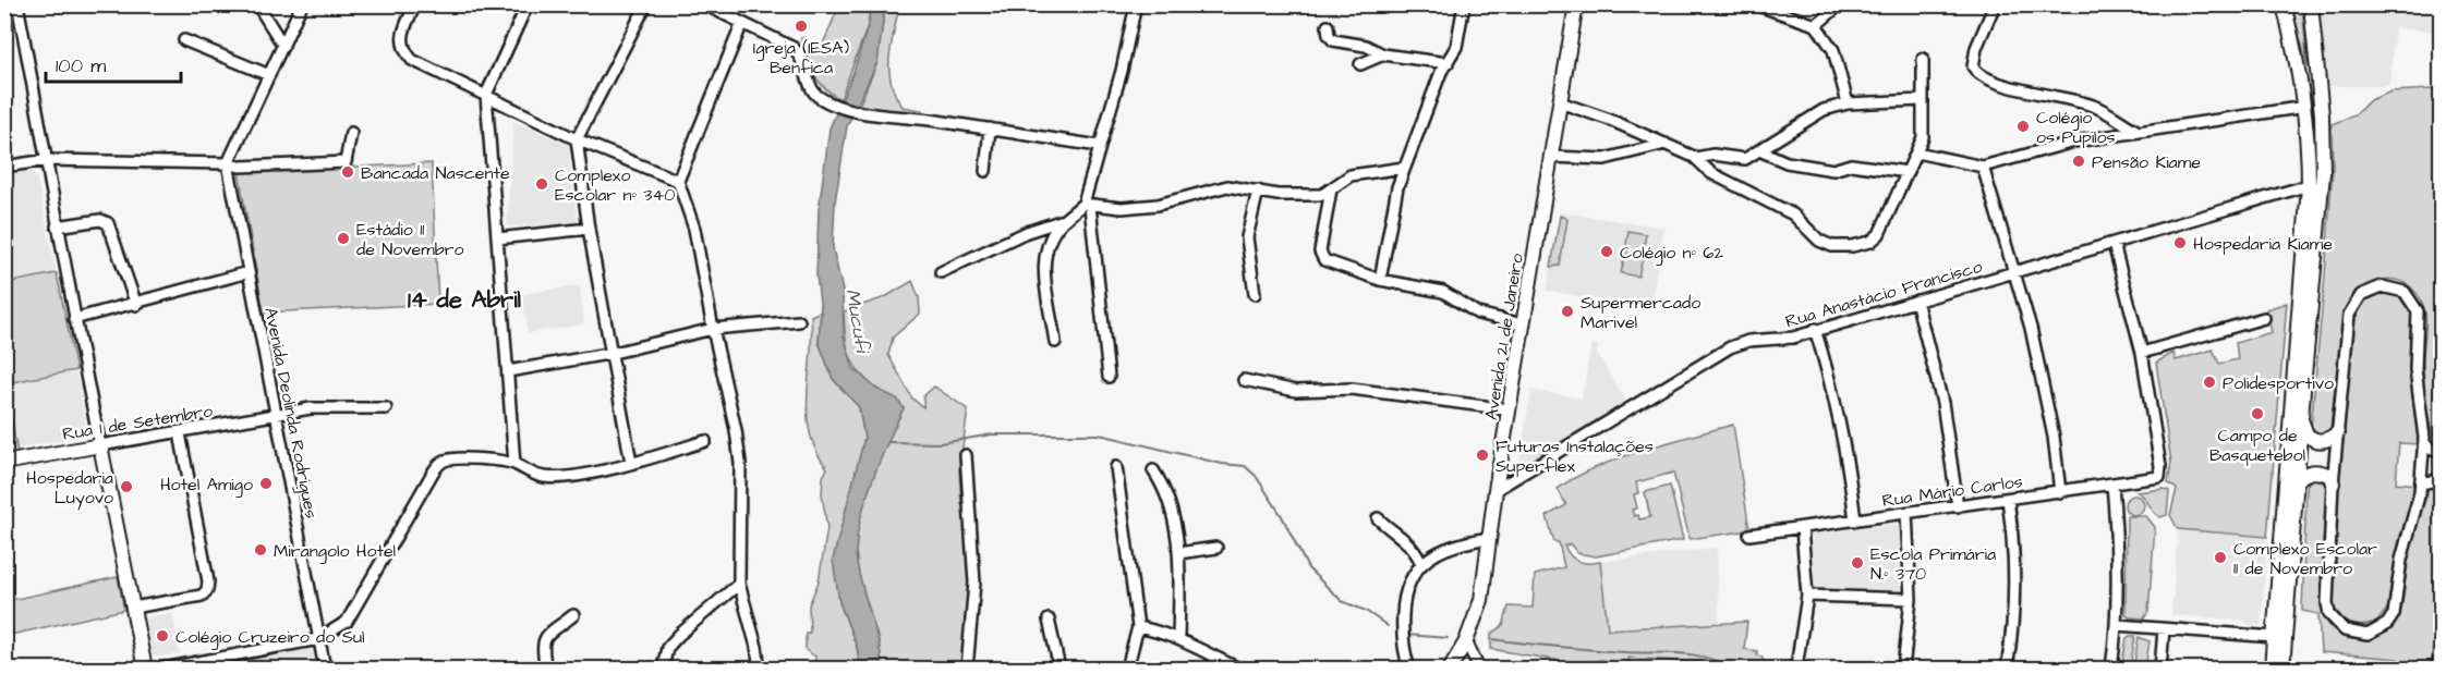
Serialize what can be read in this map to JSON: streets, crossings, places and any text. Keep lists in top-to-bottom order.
{
  "streets": {
    "main road": ["Avenida 21 de Janeiro", "Rua 1 de Setembro"],
    "street": ["Rua Anastácio Francisco", "Avenida Deolinda Rodrigues", "Rua Mário Carlos"]
  },
  "crossings": [
    ["Rua Anastácio Francisco", "Avenida 21 de Janeiro"],
    ["Avenida Deolinda Rodrigues", "Rua 1 de Setembro"]
  ],
  "districts": ["14 de Abril"],
  "water": ["Mucufi"],
  "places": [
    "Igreja (IESA) Benfica",
    "Colégio os Pupilos",
    "Pensão Kiame",
    "Bancada Nascente",
    "Complexo Escolar nº 340",
    "Estádio 11 de Novembro",
    "Hospedaria Kiame",
    "Colégio nº 62",
    "Supermercado Marivel",
    "Polidesportivo",
    "Campo de Basquetebol",
    "Futuras Instalações Superflex",
    "Hotel Amigo",
    "Hospedaria Luyovo",
    "Mirangolo Hotel",
    "Complexo Escolar 11 de Novembro",
    "Escola Primária N.º 370",
    "Colégio Cruzeiro do Sul"
  ],
  "scale_bar": "100 m"
}
